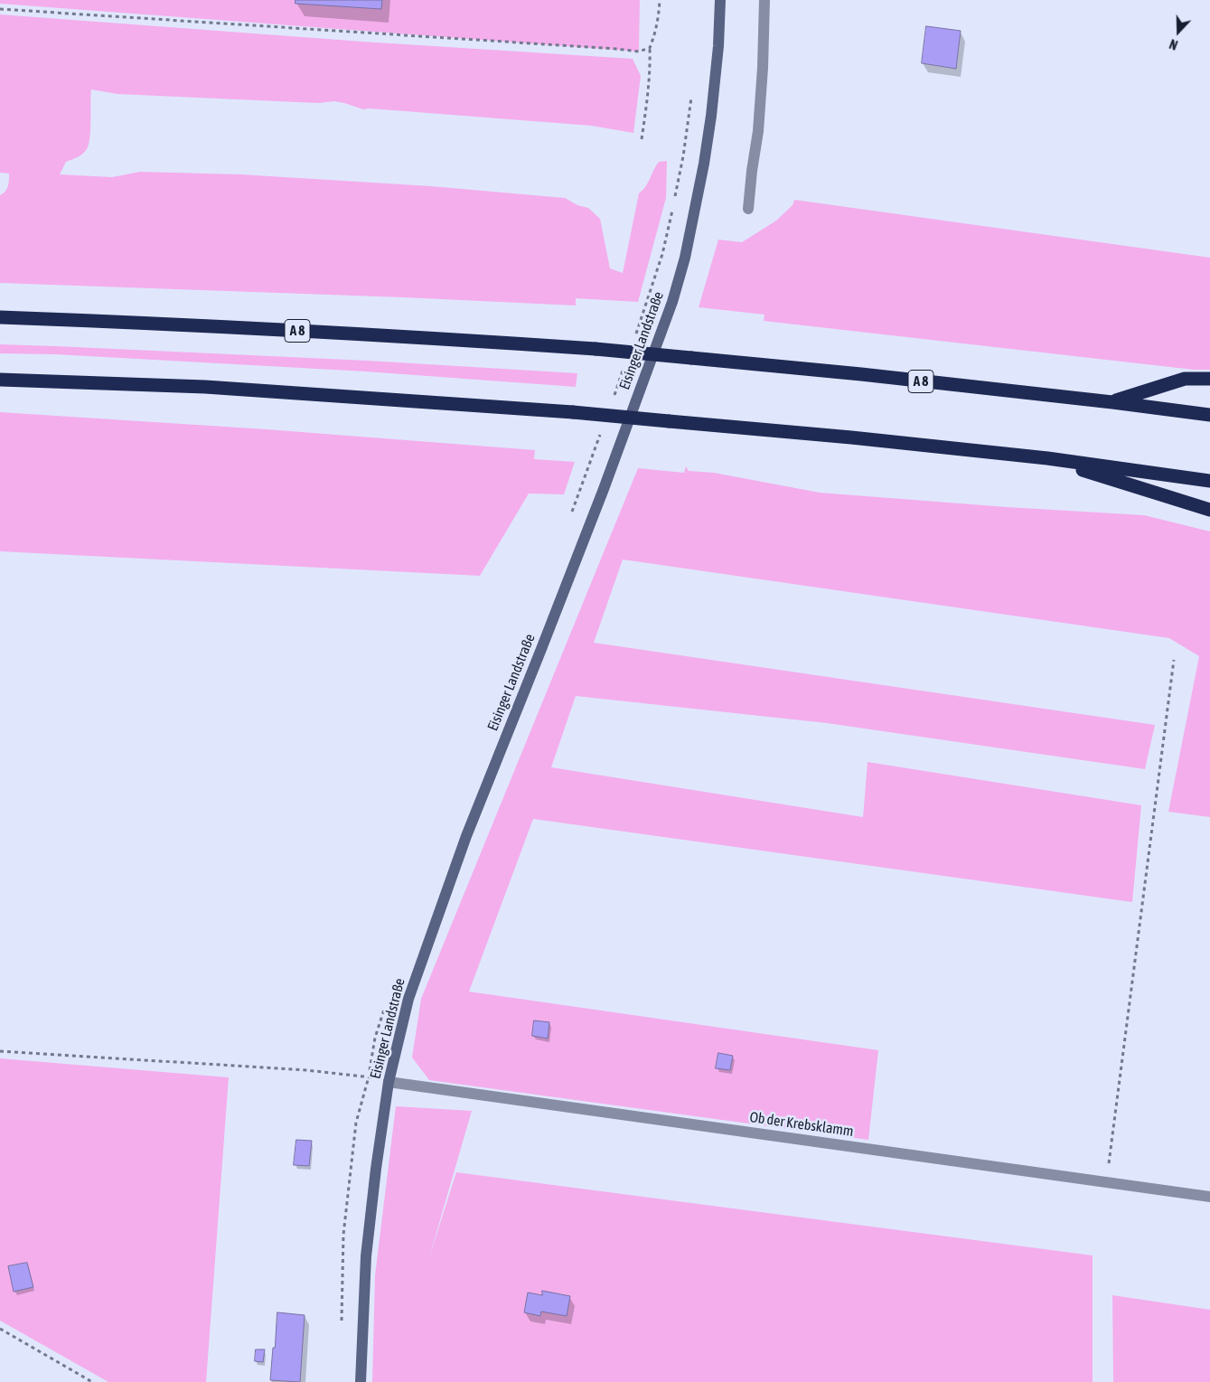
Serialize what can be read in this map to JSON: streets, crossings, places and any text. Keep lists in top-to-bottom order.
{
  "streets": {
    "highway": ["A 8"],
    "main road": ["Eisinger Landstraße"],
    "lane": ["Ob der Krebsklamm"]
  },
  "crossings": [
    ["Eisinger Landstraße", "Ob der Krebsklamm"]
  ],
  "north": "bottom"
}
